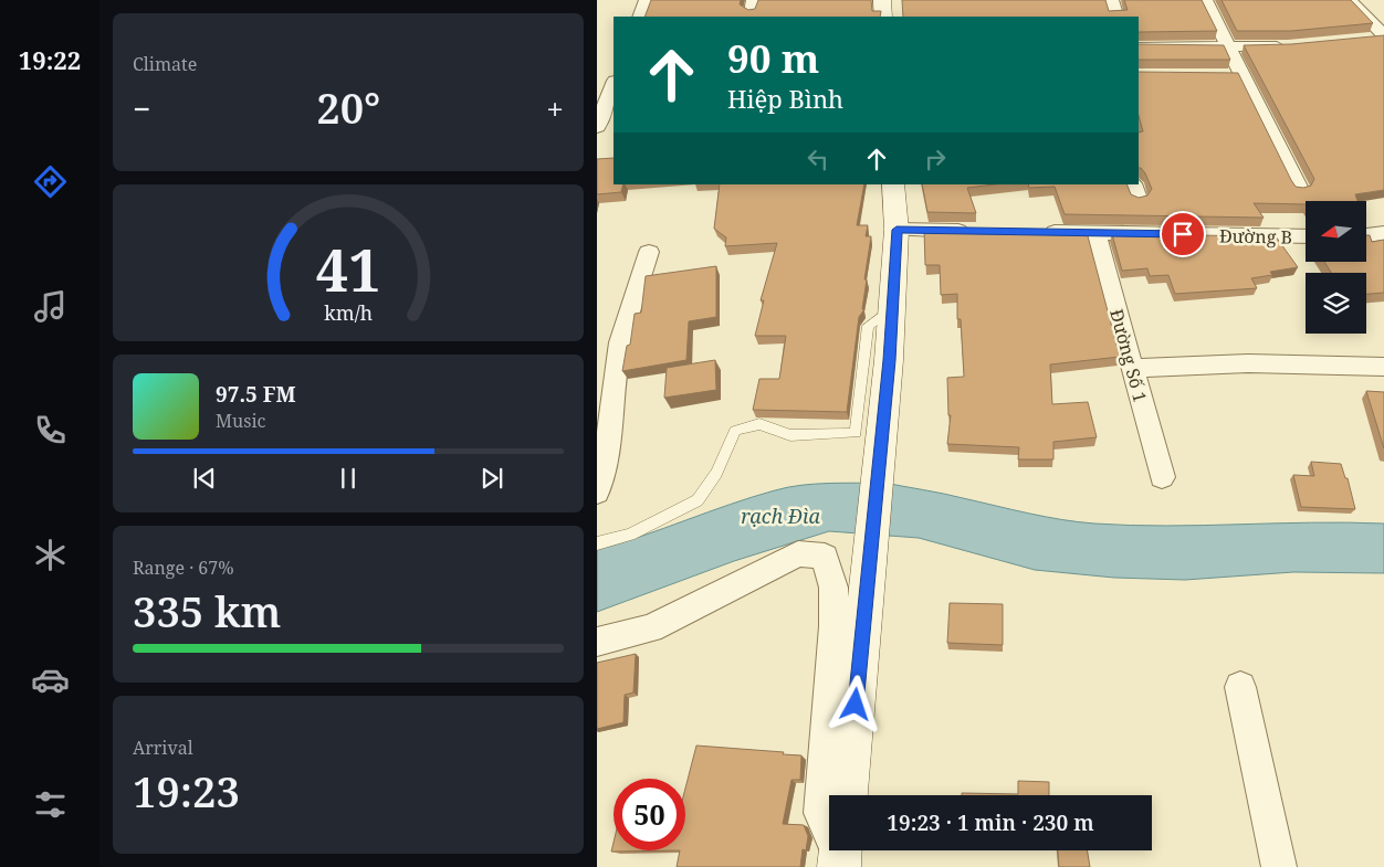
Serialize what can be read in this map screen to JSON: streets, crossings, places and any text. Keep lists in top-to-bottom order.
{
  "streets": {
    "street": ["Đường B", "Đường Số 1"]
  },
  "crossings": [
    ["Đường B", "Đường Số 1"]
  ],
  "water": ["rạch Đìa"],
  "north": "left",
  "page": {
    "tabs": "19:22",
    "tile": [
      "Climate",
      ["Range · 67%", "335 km"],
      ["Arrival", "19:23"]
    ],
    "turn": ["90 m", "Hiệp Bình"],
    "heat": ["−", "20°", "+"],
    "song": ["97.5 FM", "Music"],
    "limit": "50",
    "trip": "19:23 · 1 min · 230 m",
    "gauge": ["41", "km/h"]
  }
}
